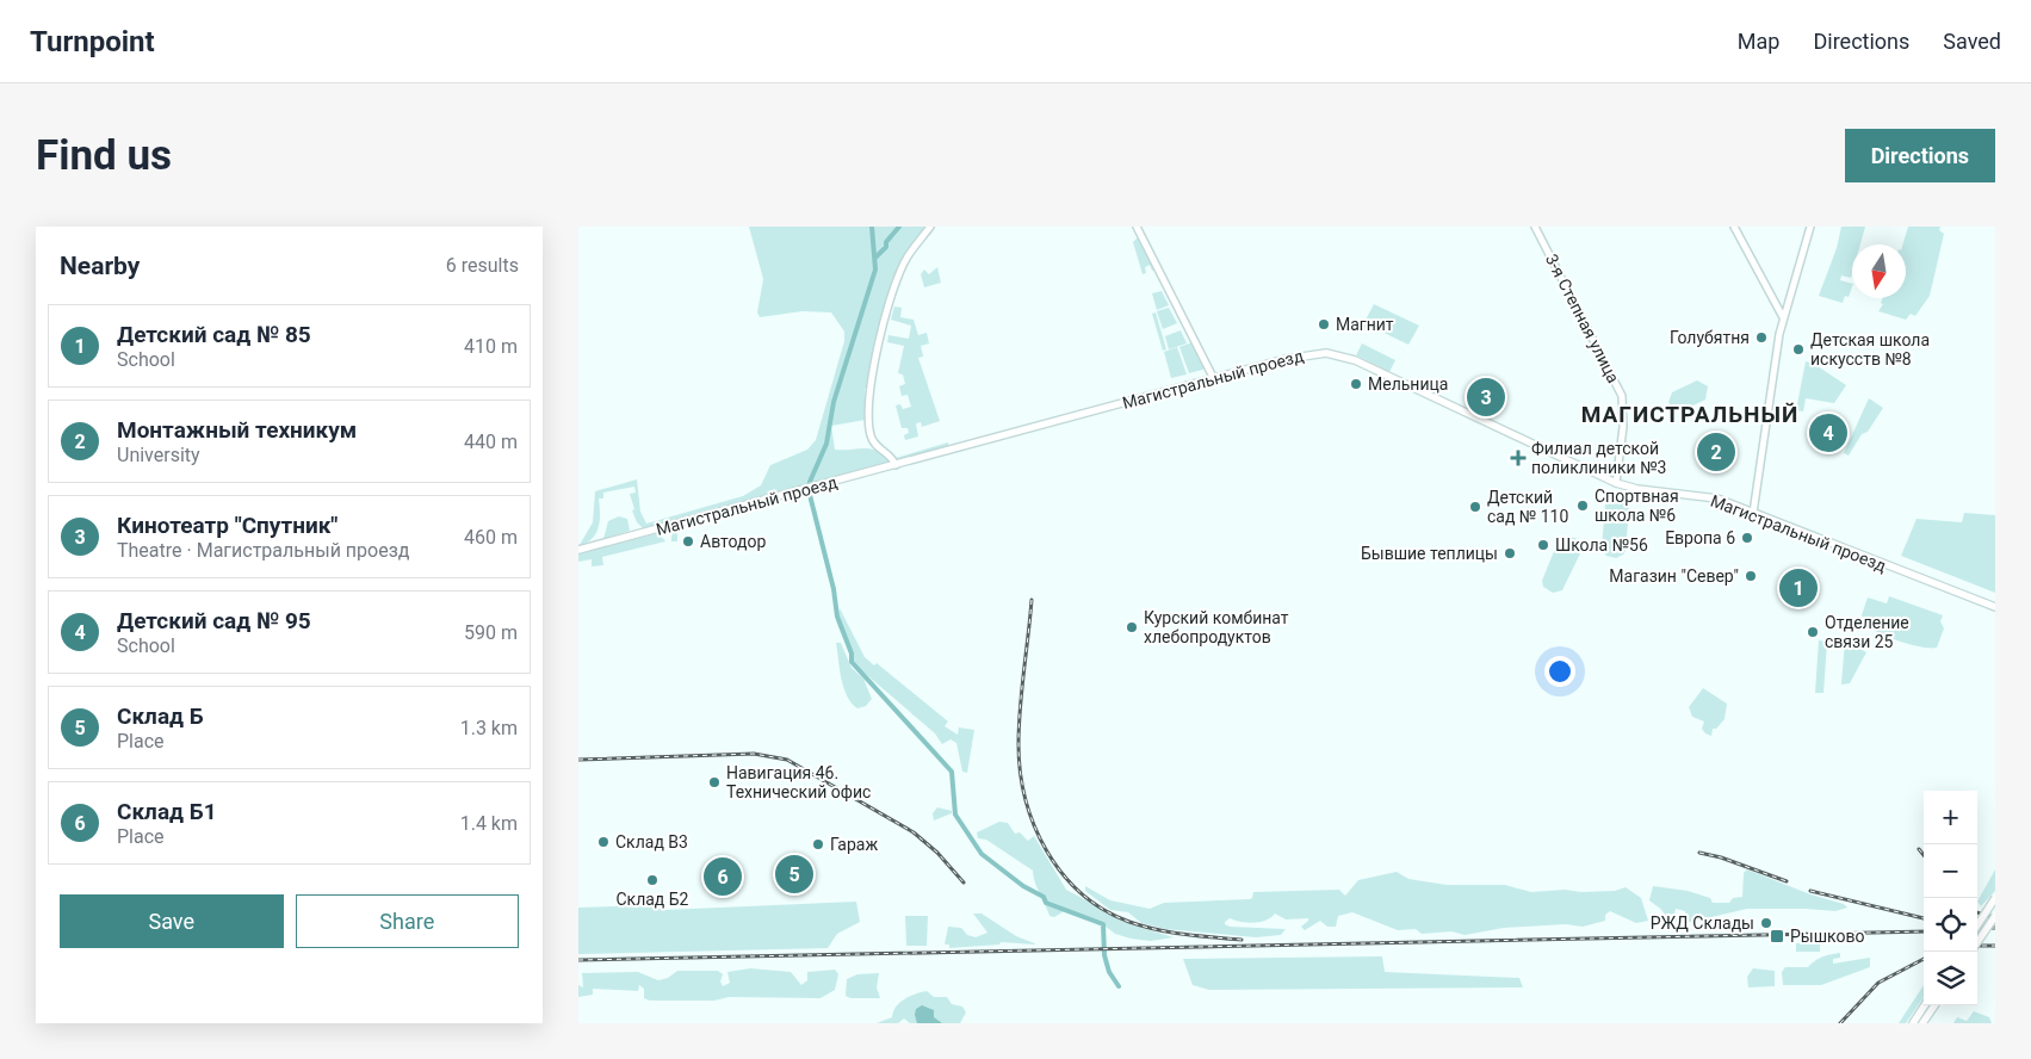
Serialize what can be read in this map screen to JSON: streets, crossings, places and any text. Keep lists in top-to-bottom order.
{
  "streets": {
    "main road": ["Магистральный проезд"],
    "street": ["3-я Степная улица"]
  },
  "crossings": [
    ["3-я Степная улица", "Магистральный проезд"]
  ],
  "districts": ["МАГИСТРАЛЬНЫЙ"],
  "places": {
    "other": [
      "Магнит",
      "Голубятня",
      "Детская школа искусств №8",
      "Мельница",
      "Спортвная школа №6",
      "Детский сад № 110",
      "Европа 6",
      "Автодор",
      "Школа №56",
      "Бывшие теплицы",
      "Магазин \"Север\"",
      "Курский комбинат хлебопродуктов",
      "Отделение связи 25",
      "Навигация 46. Технический офис",
      "Склад В3",
      "Гараж",
      "Склад Б2",
      "РЖД Склады"
    ],
    "health": ["Филиал детской поликлиники №3"],
    "transit": ["Рышково"]
  },
  "north": "bottom",
  "page": {
    "header": "Turnpoint",
    "nav": ["Map", "Directions", "Saved"],
    "buttons": [
      "Directions",
      ["Save", "Share"]
    ],
    "title": "Find us",
    "heading": ["Nearby", "6 results"],
    "list": [
      {
        "mark": "1",
        "name": "Детский сад № 85",
        "note": "School",
        "value": "410 m"
      },
      {
        "mark": "2",
        "name": "Монтажный техникум",
        "note": "University",
        "value": "440 m"
      },
      {
        "mark": "3",
        "name": "Кинотеатр \"Спутник\"",
        "note": "Theatre · Магистральный проезд",
        "value": "460 m"
      },
      {
        "mark": "4",
        "name": "Детский сад № 95",
        "note": "School",
        "value": "590 m"
      },
      {
        "mark": "5",
        "name": "Склад Б",
        "note": "Place",
        "value": "1.3 km"
      },
      {
        "mark": "6",
        "name": "Склад Б1",
        "note": "Place",
        "value": "1.4 km"
      }
    ],
    "pins": [
      "3",
      "4",
      "2",
      "1",
      "5",
      "6"
    ],
    "map_buttons": ["+", "−"]
  }
}
